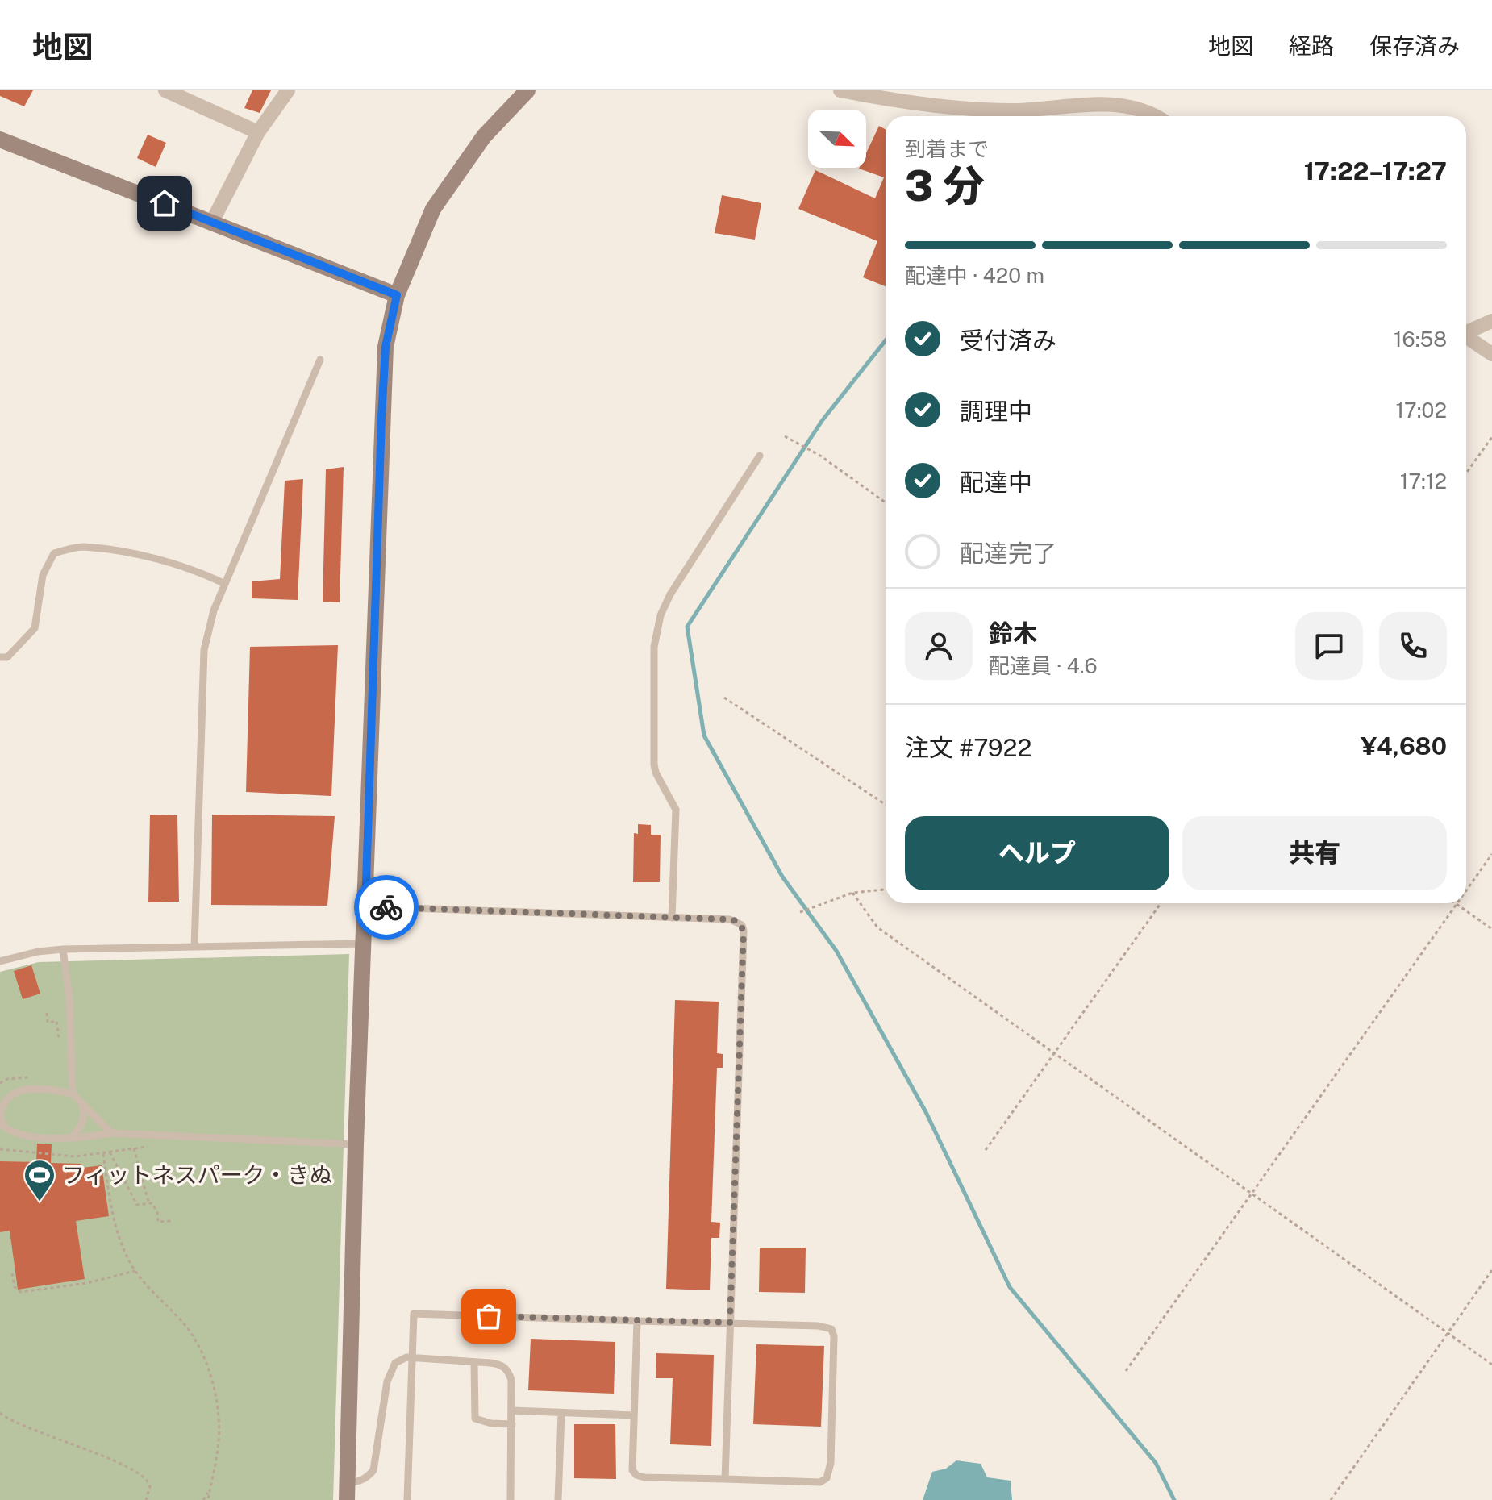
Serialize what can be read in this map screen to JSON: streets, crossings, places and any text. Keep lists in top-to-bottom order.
{
  "places": {
    "sports": ["フィットネスパーク・きぬ"]
  },
  "north": "bottom right",
  "page": {
    "header": "地図",
    "nav": ["地図", "経路", "保存済み"],
    "heading": ["3 分", "到着まで", "17:22–17:27"],
    "panel": [
      "鈴木",
      "配達員 · 4.6",
      "注文 #7922",
      "¥4,680"
    ],
    "bar": "配達中 · 420 m",
    "list": [
      ["受付済み", "16:58"],
      ["調理中", "17:02"],
      ["配達中", "17:12"],
      "配達完了"
    ],
    "buttons": ["ヘルプ", "共有"]
  }
}
